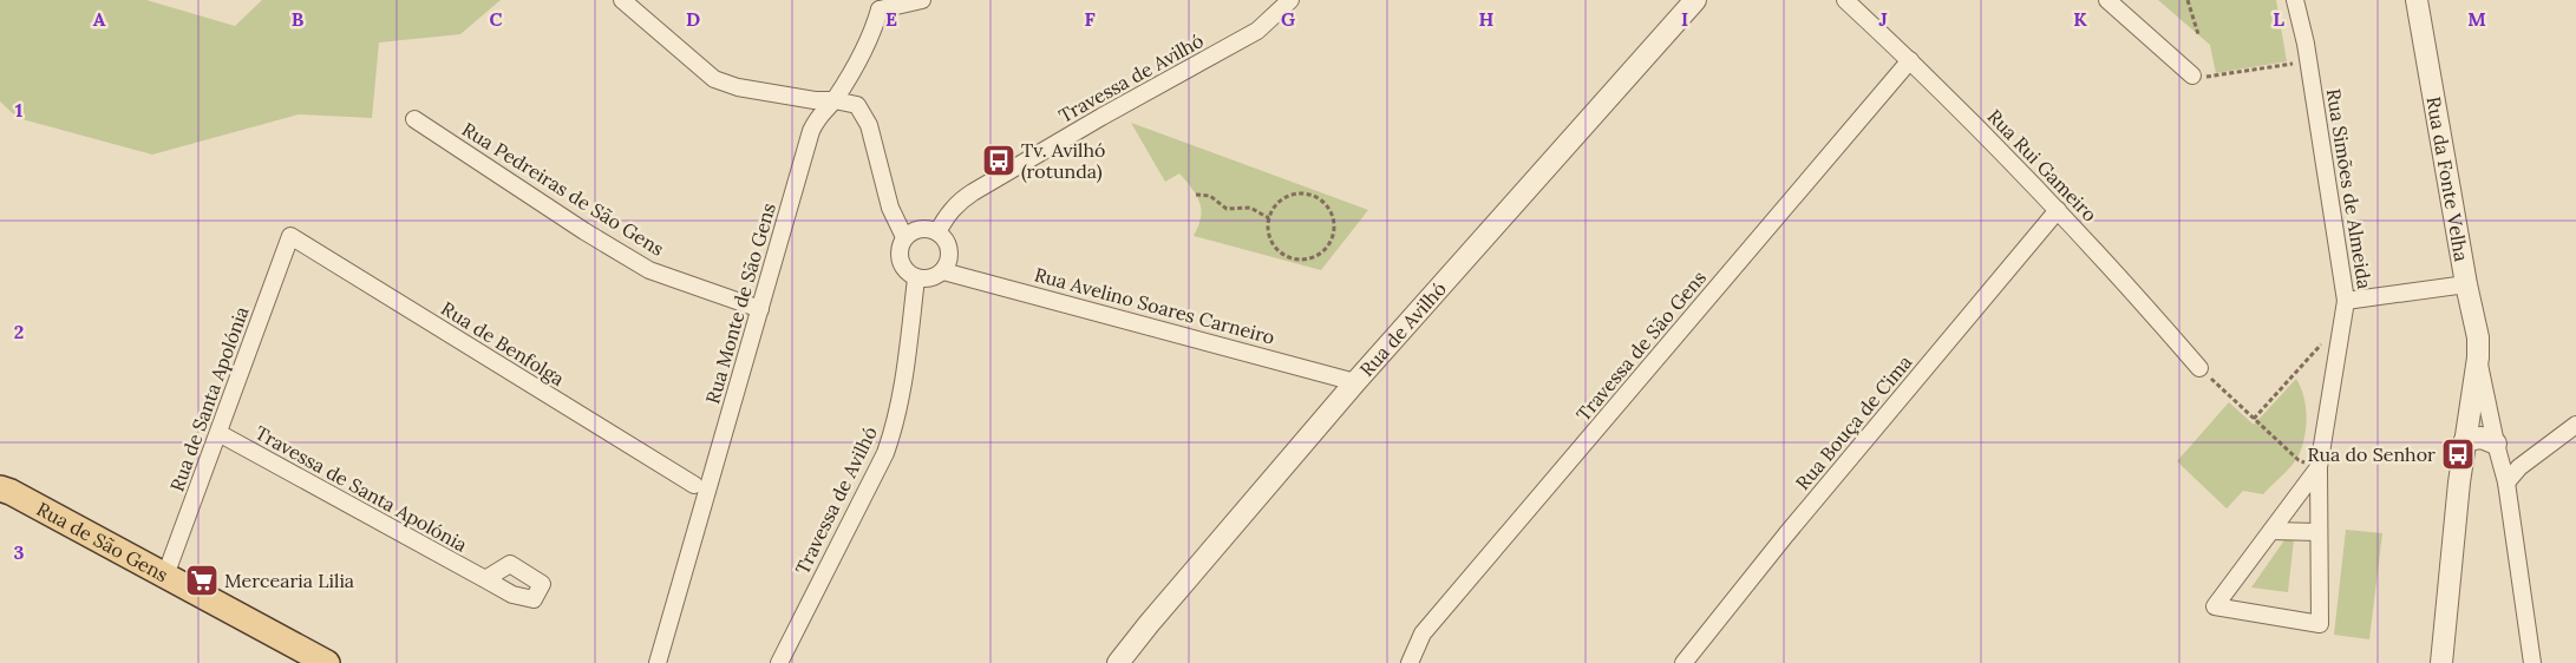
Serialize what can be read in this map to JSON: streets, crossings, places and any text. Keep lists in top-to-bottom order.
{
  "streets": {
    "main road": ["Rua de São Gens"],
    "street": [
      "Travessa de Avilhó",
      "Rua Rui Gameiro",
      "Rua da Fonte Velha",
      "Rua Pedreiras de São Gens",
      "Rua Simões de Almeida",
      "Rua Monte de São Gens",
      "Rua Avelino Soares Carneiro",
      "Rua de Avilhó",
      "Rua de Benfolga",
      "Travessa de São Gens",
      "Rua de Santa Apolónia",
      "Rua Bouça de Cima",
      "Travessa de Santa Apolónia"
    ]
  },
  "crossings": [
    ["Travessa de Avilhó", "Rua Avelino Soares Carneiro"],
    ["Rua Rui Gameiro", "Travessa de São Gens"],
    ["Rua Rui Gameiro", "Rua Bouça de Cima"],
    ["Rua da Fonte Velha", "Rua Simões de Almeida"],
    ["Rua Pedreiras de São Gens", "Rua Monte de São Gens"],
    ["Rua Avelino Soares Carneiro", "Rua de Avilhó"],
    ["Rua de Benfolga", "Rua de Santa Apolónia"],
    ["Rua de Santa Apolónia", "Travessa de Santa Apolónia"],
    ["Rua de Santa Apolónia", "Rua de São Gens"]
  ],
  "places": {
    "bus stop": ["Tv. Avilhó (rotunda)", "Rua do Senhor"],
    "supermarket": ["Mercearia Lilia"]
  },
  "grid": {
    "columns": [
      "A",
      "B",
      "C",
      "D",
      "E",
      "F",
      "G",
      "H",
      "I",
      "J",
      "K",
      "L",
      "M"
    ],
    "rows": ["1", "2", "3"]
  }
}
